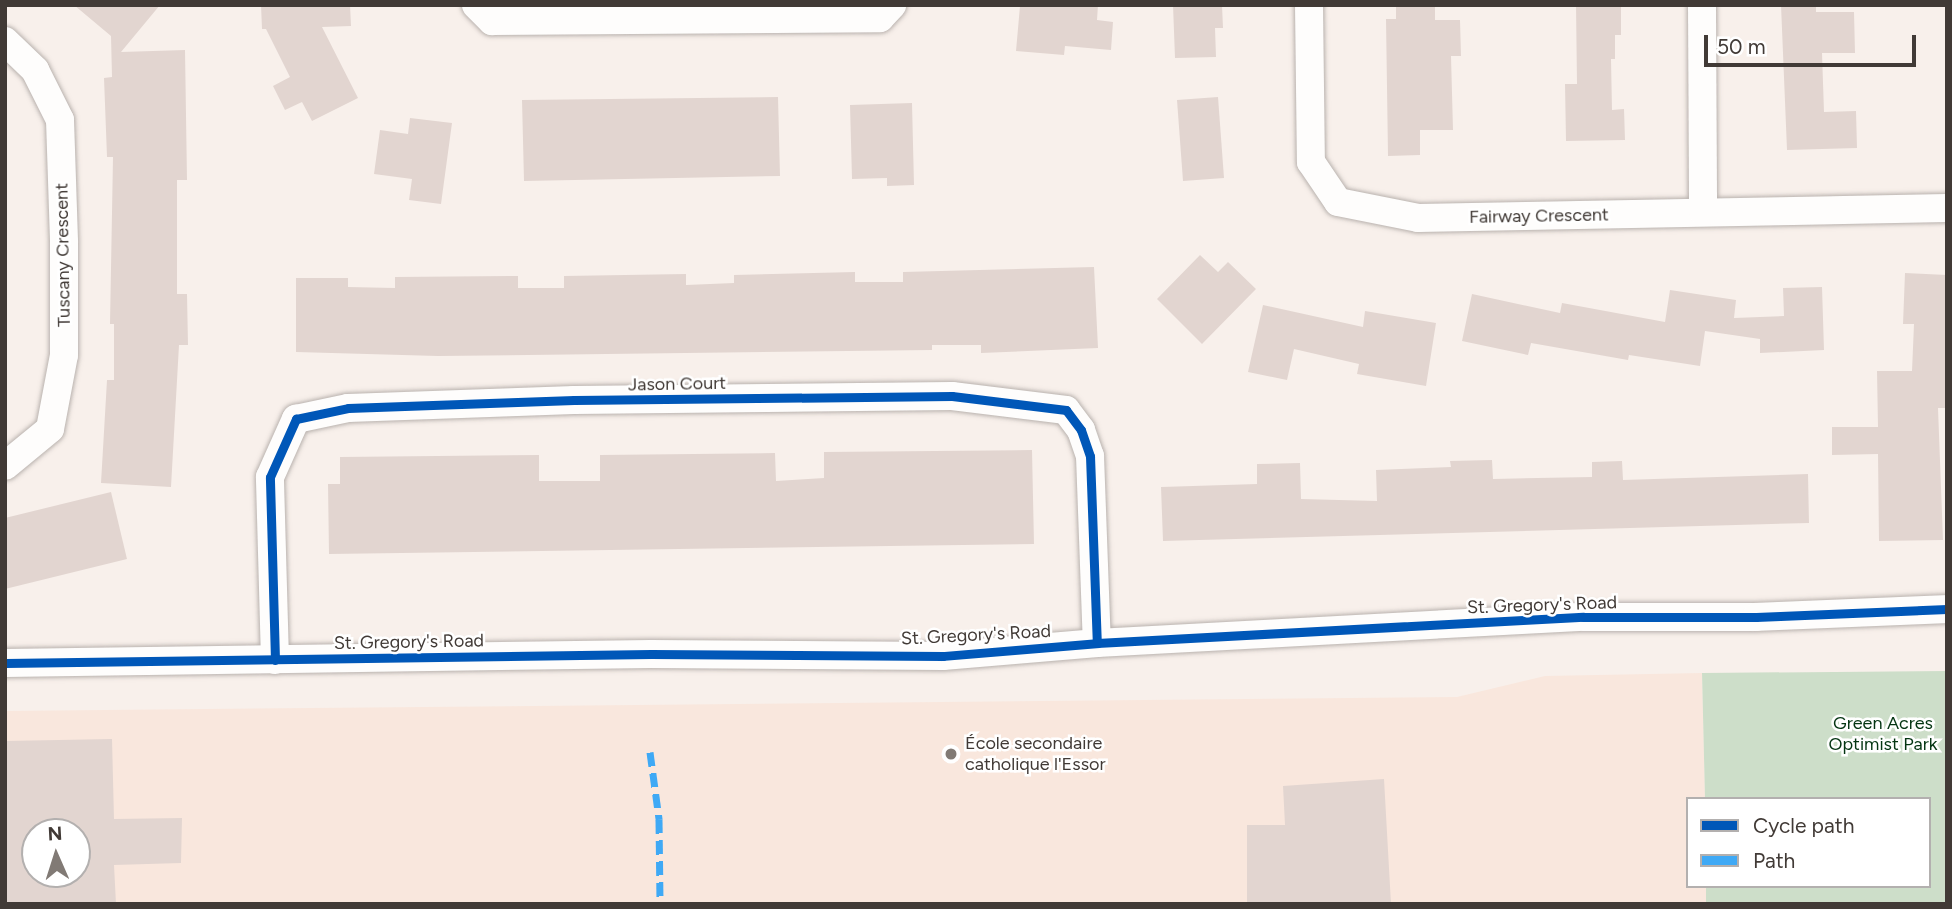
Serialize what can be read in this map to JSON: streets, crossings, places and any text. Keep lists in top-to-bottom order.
{
  "streets": {
    "street": [
      "Fairway Crescent",
      "Tuscany Crescent",
      "Jason Court",
      "St. Gregory's Road"
    ]
  },
  "crossings": [
    ["Jason Court", "St. Gregory's Road"]
  ],
  "parks": ["Green Acres Optimist Park"],
  "places": ["École secondaire catholique l'Essor"],
  "legend": ["Cycle path", "Path"],
  "scale_bar": "50 m",
  "north": "top"
}
